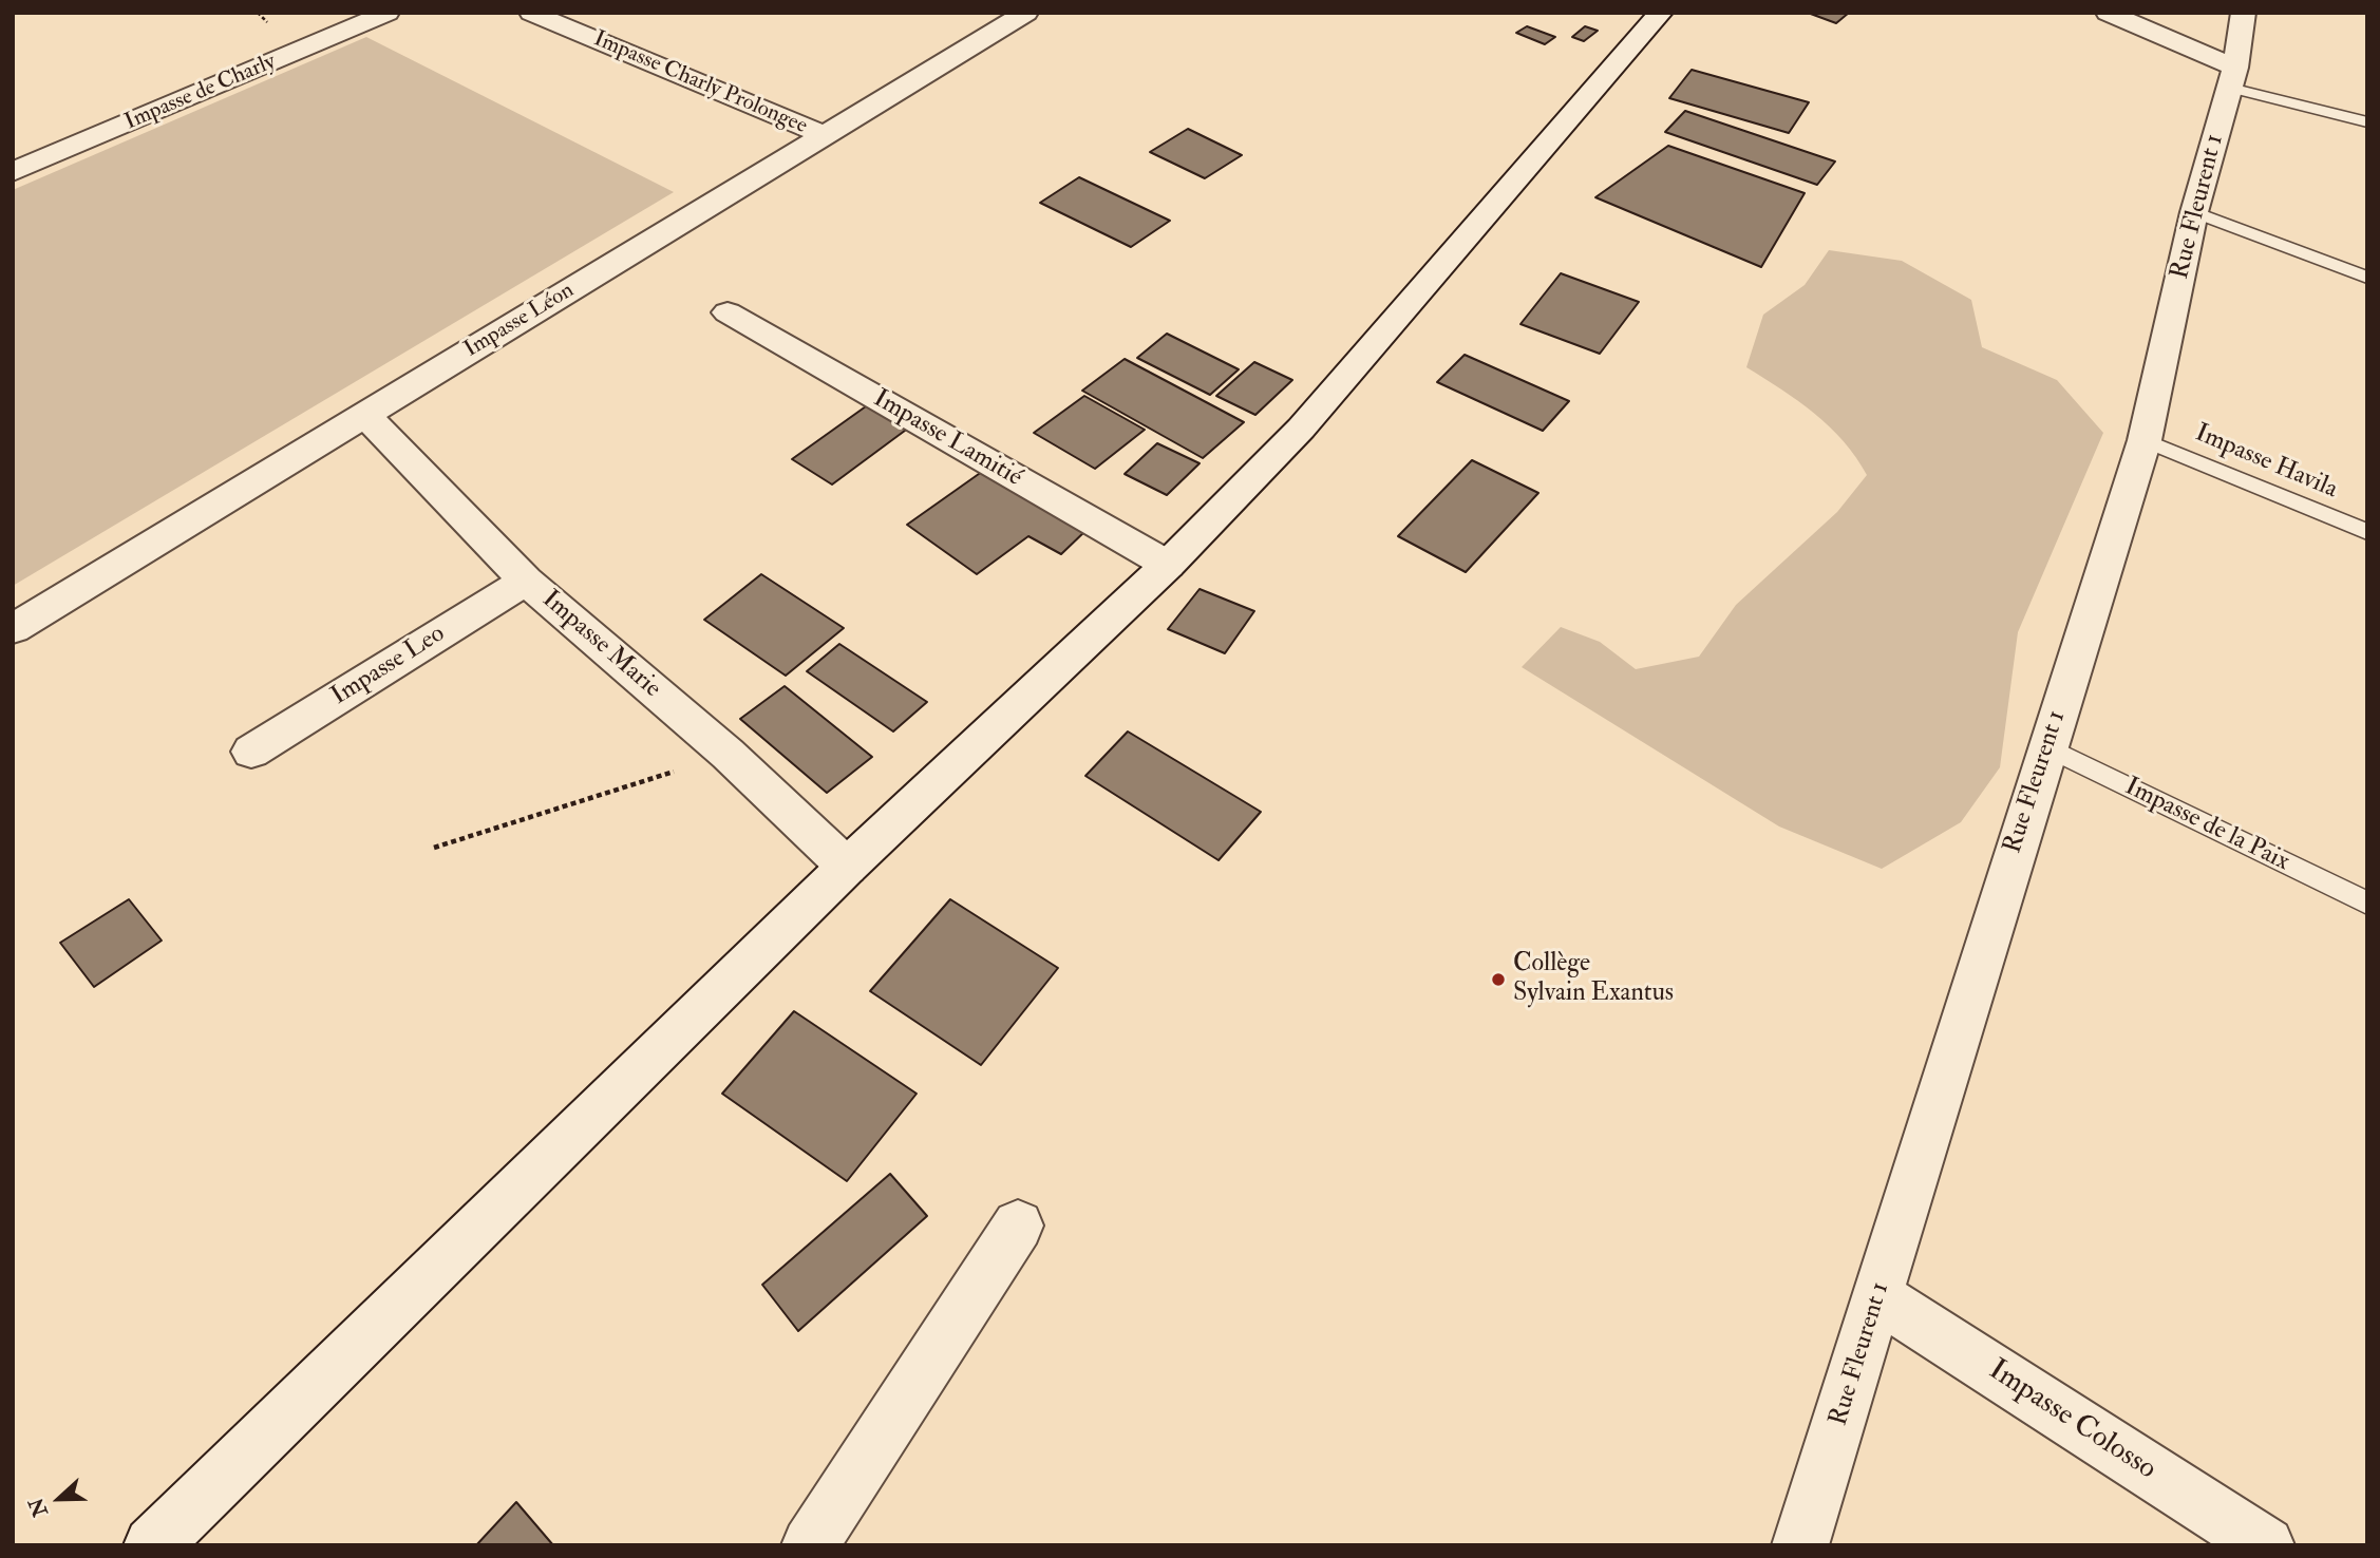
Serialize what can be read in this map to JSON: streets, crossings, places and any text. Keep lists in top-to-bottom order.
{
  "streets": {
    "street": [
      "Impasse Charly Prolongee",
      "Impasse de Charly",
      "Rue Fleurent 1",
      "Impasse Léon",
      "Impasse Lamitié",
      "Impasse Marie",
      "Impasse Leo",
      "Impasse Colosso"
    ],
    "lane": ["Impasse Havila", "Impasse de la Paix"]
  },
  "crossings": [
    ["Impasse Charly Prolongee", "Impasse Léon"],
    ["Rue Fleurent 1", "Impasse Havila"],
    ["Rue Fleurent 1", "Impasse de la Paix"],
    ["Rue Fleurent 1", "Impasse Colosso"],
    ["Impasse Léon", "Impasse Marie"],
    ["Impasse Marie", "Impasse Leo"]
  ],
  "places": ["Collège Sylvain Exantus"],
  "north": "left"
}
